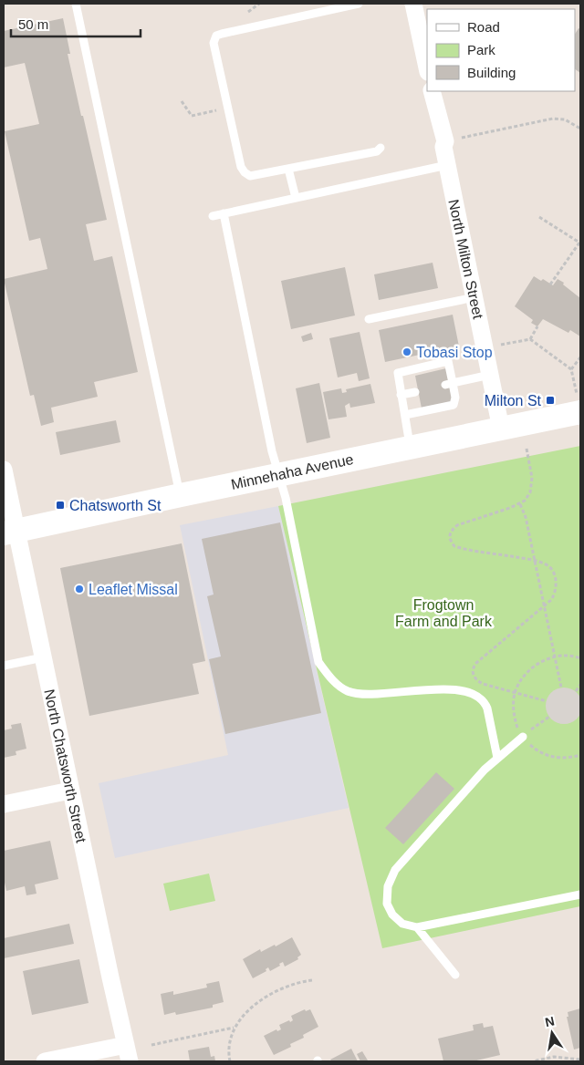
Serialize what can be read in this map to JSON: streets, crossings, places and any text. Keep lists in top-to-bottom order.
{
  "streets": {
    "street": ["North Milton Street", "Minnehaha Avenue", "North Chatsworth Street"]
  },
  "crossings": [
    ["North Milton Street", "Minnehaha Avenue"],
    ["Minnehaha Avenue", "North Chatsworth Street"]
  ],
  "parks": ["Frogtown Farm and Park"],
  "places": {
    "other": ["Tobasi Stop", "Leaflet Missal"],
    "transit": ["Milton St", "Chatsworth St"]
  },
  "legend": ["Road", "Park", "Building"],
  "scale_bar": "50 m",
  "north": "top"
}
